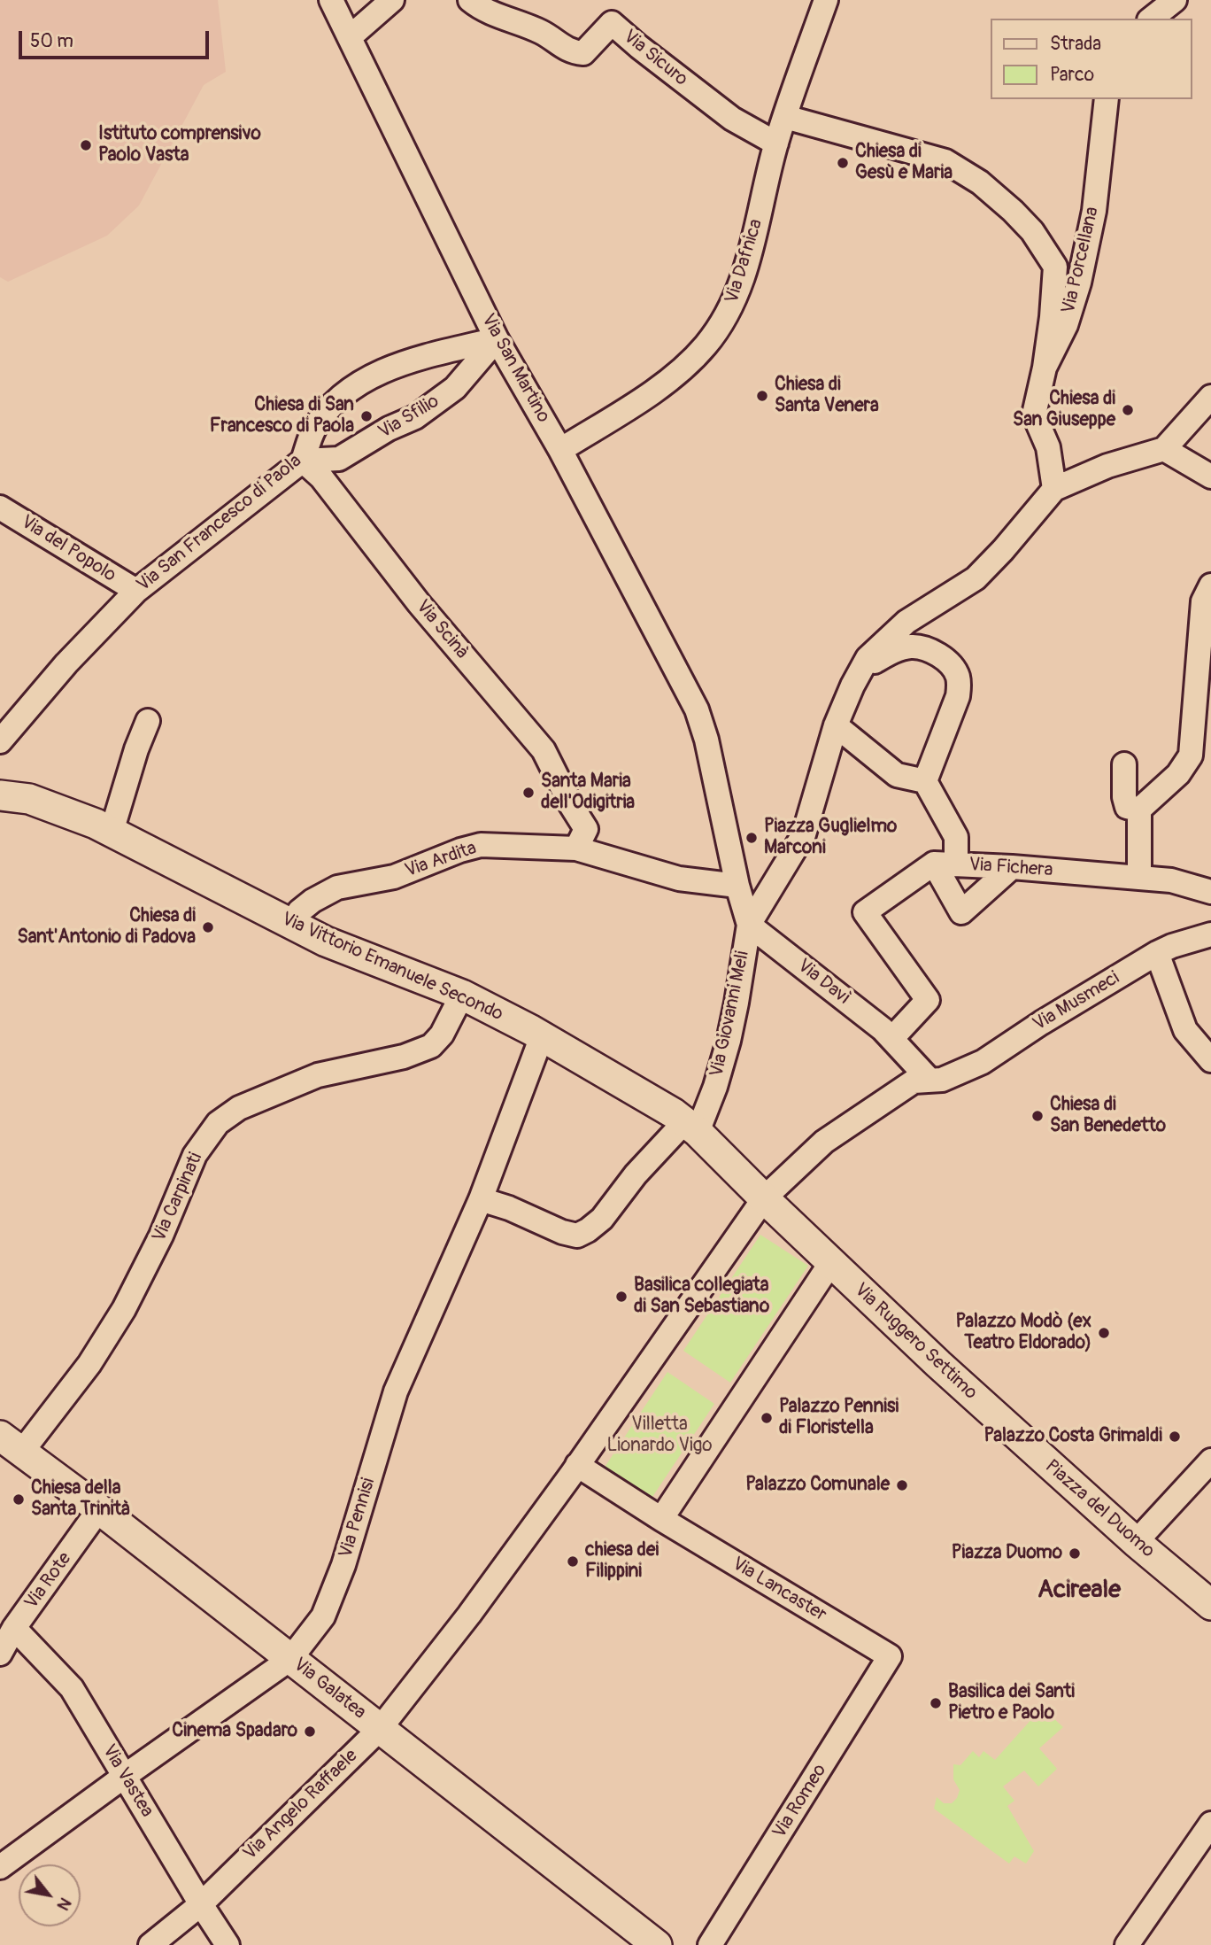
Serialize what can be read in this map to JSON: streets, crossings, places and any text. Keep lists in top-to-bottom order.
{
  "streets": {
    "street": [
      "Via Sicuro",
      "Via Porcellana",
      "Via Dafnica",
      "Via San Martino",
      "Via Sfilio",
      "Via San Francesco di Paola",
      "Via del Popolo",
      "Via Scinà",
      "Via Ardita",
      "Via Fichera",
      "Via Vittorio Emanuele Secondo",
      "Via Davì",
      "Via Musmeci",
      "Via Giovanni Meli",
      "Via Carpinati",
      "Via Ruggero Settimo",
      "Piazza del Duomo",
      "Via Pennisi",
      "Via Rote",
      "Via Lancaster",
      "Via Galatea",
      "Via Vastea",
      "Via Romeo",
      "Via Angelo Raffaele"
    ]
  },
  "crossings": [
    ["Via Sicuro", "Via Dafnica"],
    ["Via Dafnica", "Via San Martino"],
    ["Via San Martino", "Via Sfilio"],
    ["Via San Martino", "Via San Francesco di Paola"],
    ["Via San Martino", "Via Ardita"],
    ["Via San Martino", "Via Davì"],
    ["Via San Martino", "Via Giovanni Meli"],
    ["Via Sfilio", "Via San Francesco di Paola"],
    ["Via Sfilio", "Via Scinà"],
    ["Via San Francesco di Paola", "Via del Popolo"],
    ["Via San Francesco di Paola", "Via Scinà"],
    ["Via Scinà", "Via Ardita"],
    ["Via Ardita", "Via Vittorio Emanuele Secondo"],
    ["Via Vittorio Emanuele Secondo", "Via Giovanni Meli"],
    ["Via Vittorio Emanuele Secondo", "Via Carpinati"],
    ["Via Vittorio Emanuele Secondo", "Via Ruggero Settimo"],
    ["Via Vittorio Emanuele Secondo", "Via Pennisi"],
    ["Via Vittorio Emanuele Secondo", "Via Angelo Raffaele"],
    ["Via Davì", "Via Musmeci"],
    ["Via Davì", "Via Giovanni Meli"],
    ["Via Davì", "Via Angelo Raffaele"],
    ["Via Musmeci", "Via Angelo Raffaele"],
    ["Via Carpinati", "Via Galatea"],
    ["Via Ruggero Settimo", "Piazza del Duomo"],
    ["Via Ruggero Settimo", "Via Angelo Raffaele"],
    ["Via Pennisi", "Via Galatea"],
    ["Via Pennisi", "Via Vastea"],
    ["Via Rote", "Via Galatea"],
    ["Via Rote", "Via Vastea"],
    ["Via Lancaster", "Via Romeo"],
    ["Via Lancaster", "Via Angelo Raffaele"],
    ["Via Galatea", "Via Angelo Raffaele"],
    ["Via Vastea", "Via Angelo Raffaele"]
  ],
  "districts": ["Acireale"],
  "parks": ["Villetta Lionardo Vigo"],
  "places": [
    "Istituto comprensivo Paolo Vasta",
    "Chiesa di Gesù e Maria",
    "Chiesa di Santa Venera",
    "Chiesa di San Giuseppe",
    "Chiesa di San Francesco di Paola",
    "Santa Maria dell'Odigitria",
    "Piazza Guglielmo Marconi",
    "Chiesa di Sant'Antonio di Padova",
    "Chiesa di San Benedetto",
    "Basilica collegiata di San Sebastiano",
    "Palazzo Modò (ex Teatro Eldorado)",
    "Palazzo Pennisi di Floristella",
    "Palazzo Costa Grimaldi",
    "Palazzo Comunale",
    "Chiesa della Santa Trinità",
    "Piazza Duomo",
    "chiesa dei Filippini",
    "Basilica dei Santi Pietro e Paolo",
    "Cinema Spadaro"
  ],
  "legend": ["Strada", "Parco"],
  "scale_bar": "50 m",
  "north": "bottom right"
}
